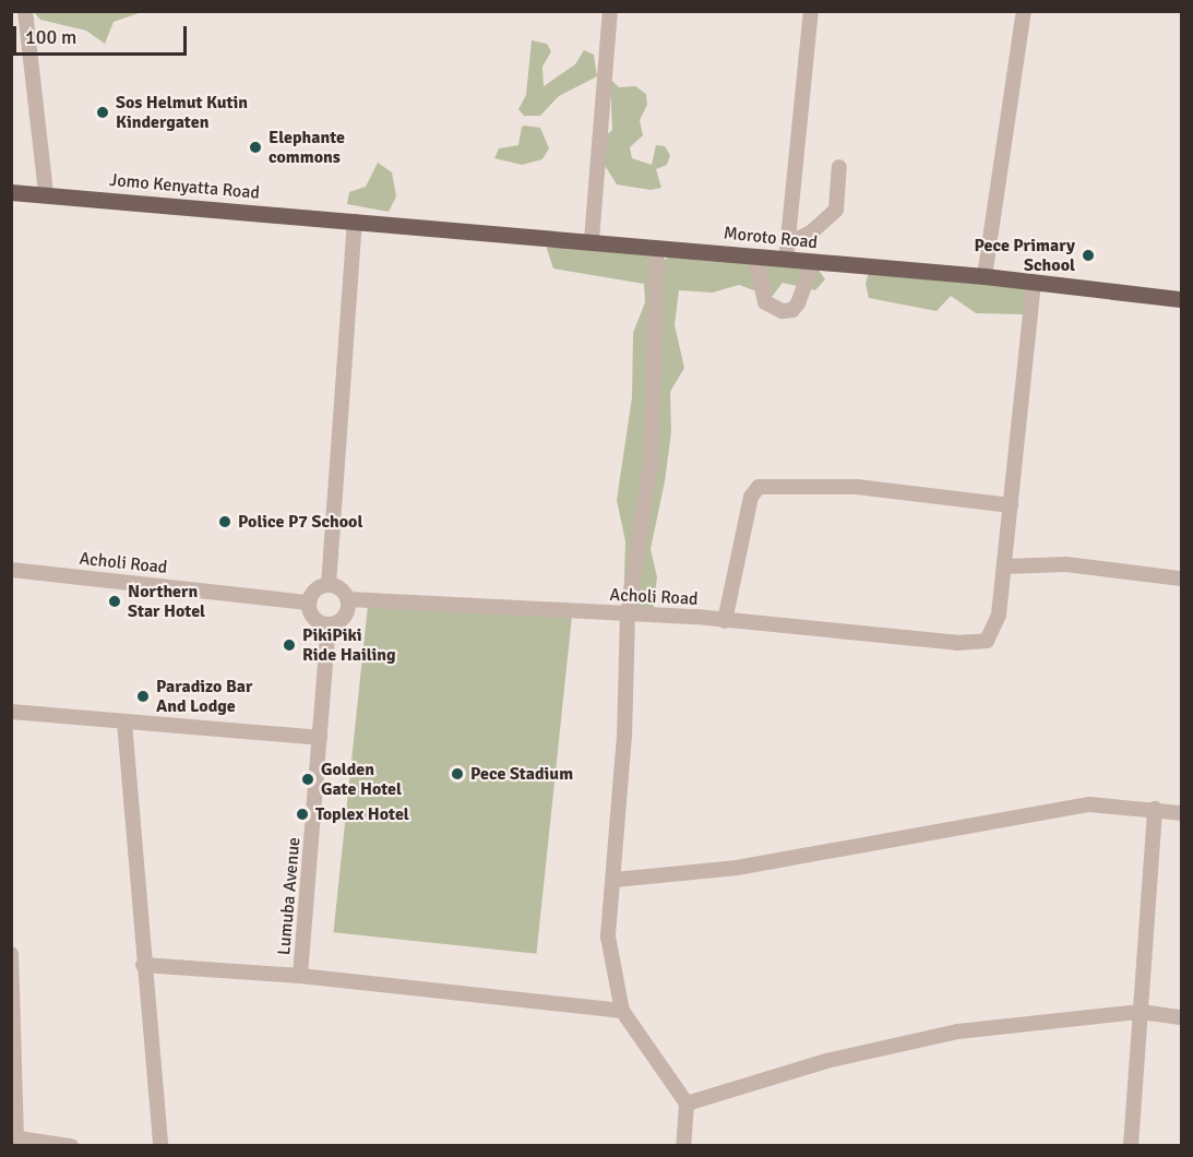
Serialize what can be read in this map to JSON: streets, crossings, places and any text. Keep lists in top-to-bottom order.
{
  "streets": {
    "main road": ["Jomo Kenyatta Road", "Moroto Road"],
    "street": ["Acholi Road", "Lumuba Avenue"]
  },
  "crossings": [
    ["Jomo Kenyatta Road", "Moroto Road"],
    ["Moroto Road", "Acholi Road"]
  ],
  "places": [
    "Sos Helmut Kutin Kindergaten",
    "Elephante commons",
    "Pece Primary School",
    "Police P7 School",
    "Northern Star Hotel",
    "PikiPiki Ride Hailing",
    "Paradizo Bar And Lodge",
    "Pece Stadium",
    "Golden Gate Hotel",
    "Toplex Hotel"
  ],
  "scale_bar": "100 m"
}
